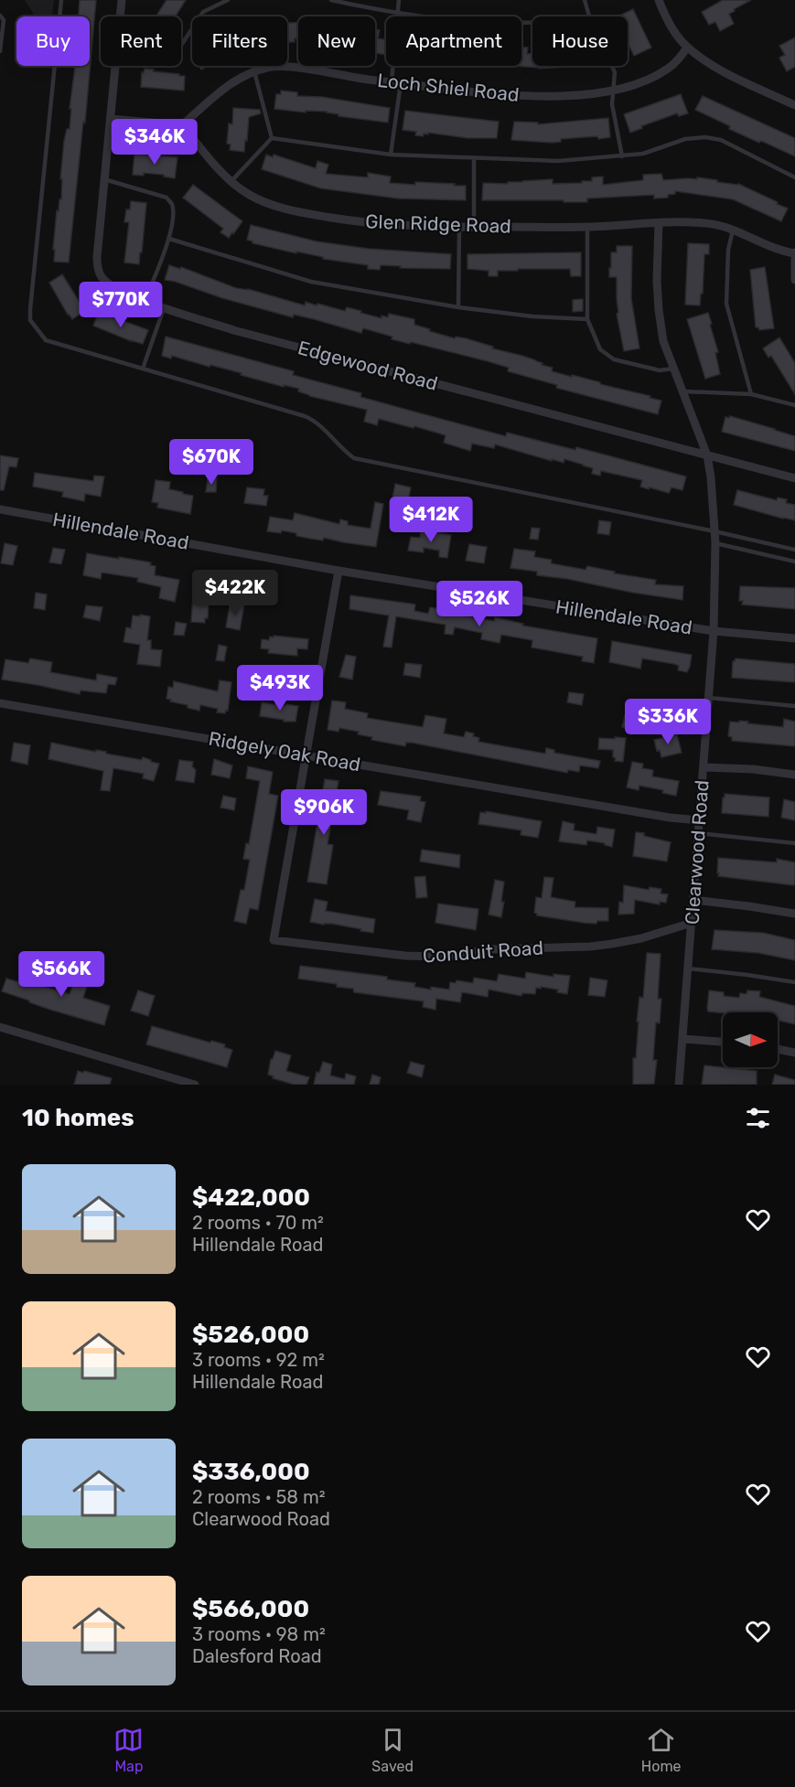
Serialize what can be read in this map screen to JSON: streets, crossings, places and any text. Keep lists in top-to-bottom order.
{
  "streets": {
    "street": [
      "Loch Shiel Road",
      "Glen Ridge Road",
      "Edgewood Road",
      "Hillendale Road",
      "Ridgely Oak Road",
      "Clearwood Road",
      "Conduit Road"
    ]
  },
  "crossings": [
    ["Loch Shiel Road", "Glen Ridge Road"],
    ["Glen Ridge Road", "Clearwood Road"],
    ["Edgewood Road", "Clearwood Road"],
    ["Hillendale Road", "Clearwood Road"],
    ["Ridgely Oak Road", "Clearwood Road"],
    ["Ridgely Oak Road", "Conduit Road"],
    ["Clearwood Road", "Conduit Road"]
  ],
  "north": "right",
  "page": {
    "chip": [
      "Buy",
      "Rent",
      "Filters",
      "New",
      "Apartment",
      "House"
    ],
    "price": [
      "$346K",
      "$770K",
      "$670K",
      "$412K",
      "$422K",
      "$526K",
      "$493K",
      "$336K",
      "$906K",
      "$566K"
    ],
    "heading": "10 homes",
    "list": [
      {
        "name": "$422,000",
        "note": "2 rooms · 70 m² · Hillendale Road"
      },
      {
        "name": "$526,000",
        "note": "3 rooms · 92 m² · Hillendale Road"
      },
      {
        "name": "$336,000",
        "note": "2 rooms · 58 m² · Clearwood Road"
      },
      {
        "name": "$566,000",
        "note": "3 rooms · 98 m² · Dalesford Road"
      }
    ],
    "tabs": ["Map", "Saved", "Home"]
  }
}
